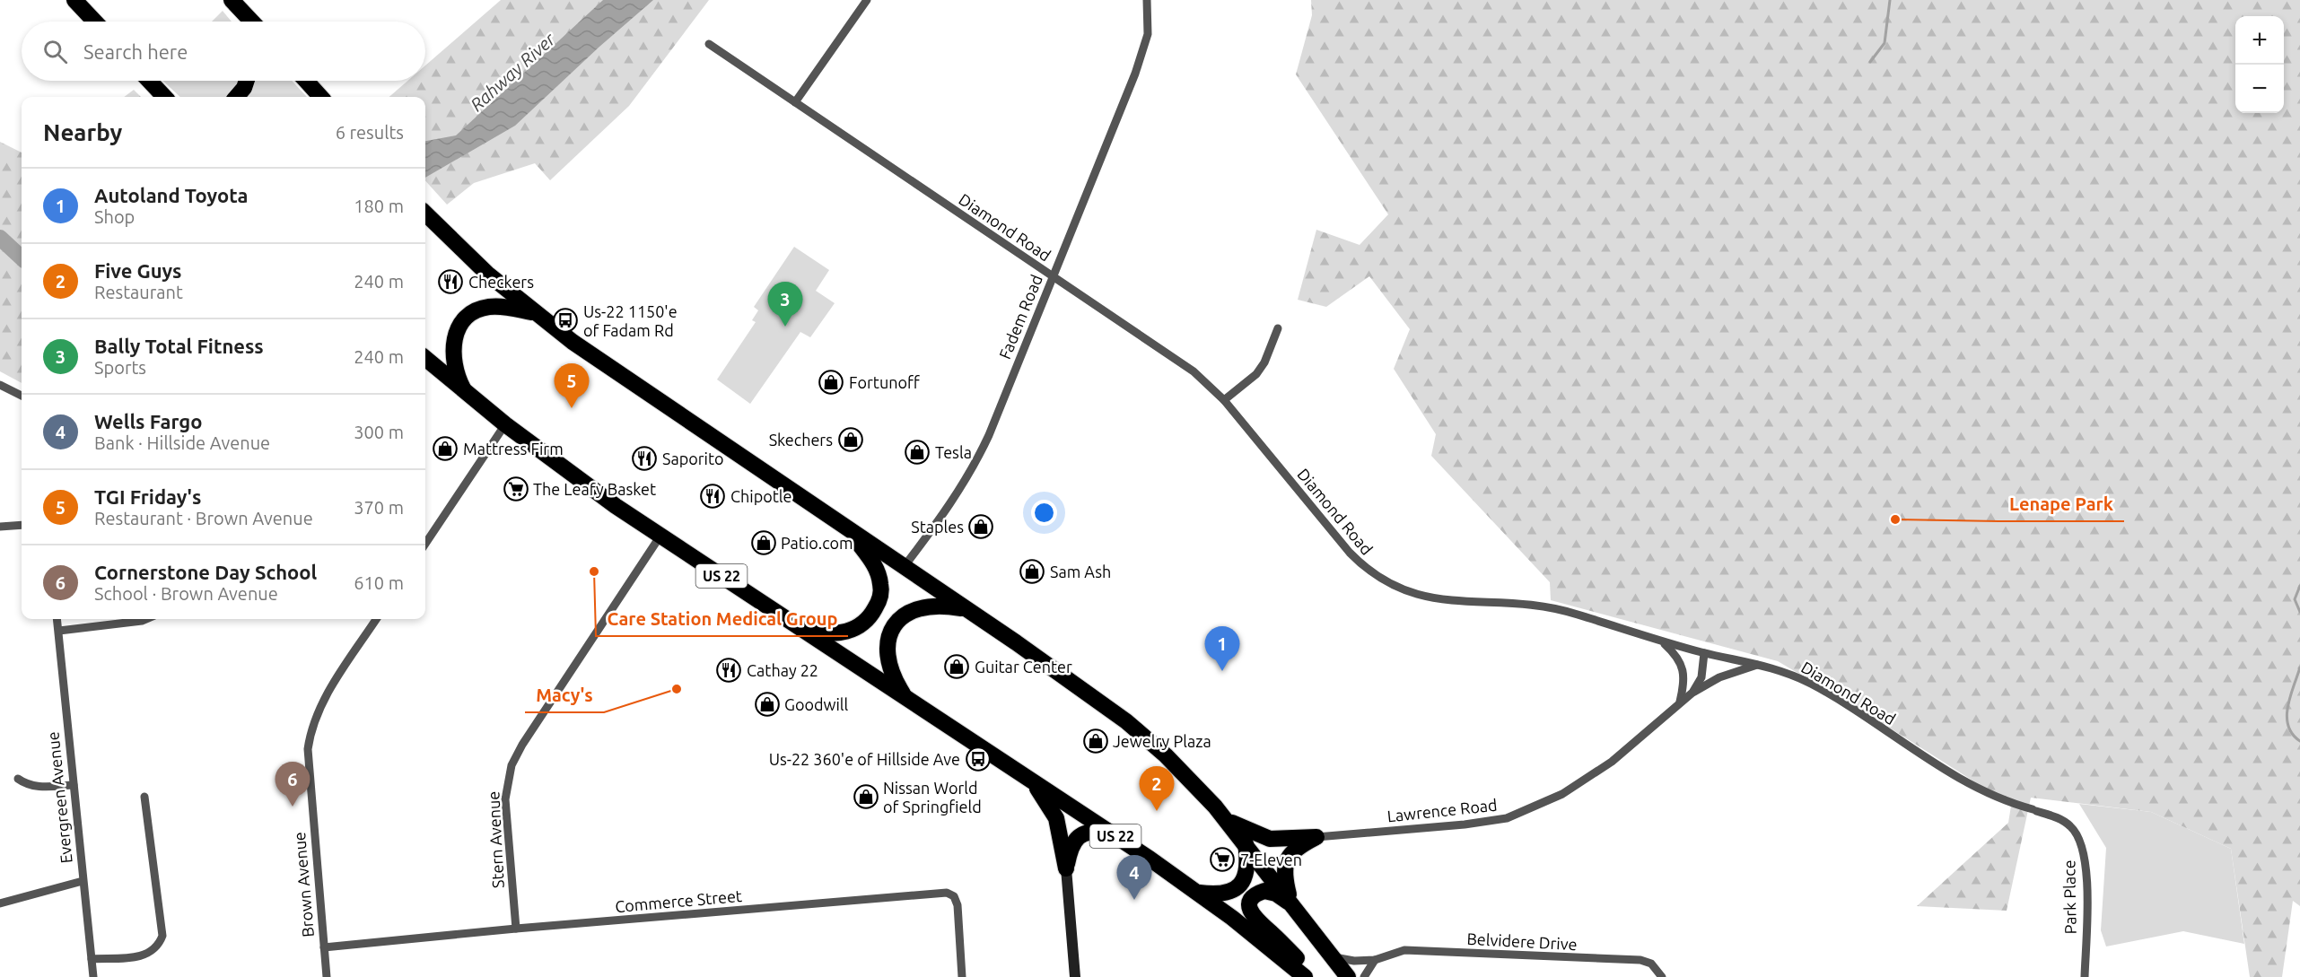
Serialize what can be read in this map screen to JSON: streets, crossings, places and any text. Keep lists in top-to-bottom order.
{
  "streets": {
    "highway": ["US 22"],
    "street": [
      "Diamond Road",
      "Fadem Road",
      "Evergreen Avenue",
      "Lawrence Road",
      "Stern Avenue",
      "Brown Avenue",
      "Park Place",
      "Commerce Street",
      "Belvidere Drive"
    ]
  },
  "crossings": [
    ["Diamond Road", "Fadem Road"],
    ["Diamond Road", "Lawrence Road"],
    ["Diamond Road", "Park Place"],
    ["US 22", "Stern Avenue"],
    ["Stern Avenue", "Commerce Street"],
    ["Brown Avenue", "Commerce Street"]
  ],
  "water": ["Rahway River"],
  "places": {
    "restaurant": [
      "Checkers",
      "Saporito",
      "Chipotle",
      "Cathay 22"
    ],
    "bus stop": ["Us-22 1150'e of Fadam Rd", "Us-22 360'e of Hillside Ave"],
    "shop": [
      "Fortunoff",
      "Skechers",
      "Mattress Firm",
      "Tesla",
      "Staples",
      "Patio.com",
      "Sam Ash",
      "Guitar Center",
      "Goodwill",
      "Jewelry Plaza",
      "Nissan World of Springfield"
    ],
    "supermarket": ["The Leafy Basket", "7-Eleven"],
    "other": ["Lenape Park", "Care Station Medical Group", "Macy's"]
  },
  "page": {
    "map_buttons": ["+", "−"],
    "search": "Search here",
    "heading": ["Nearby", "6 results"],
    "list": [
      {
        "mark": "1",
        "name": "Autoland Toyota",
        "note": "Shop",
        "value": "180 m"
      },
      {
        "mark": "2",
        "name": "Five Guys",
        "note": "Restaurant",
        "value": "240 m"
      },
      {
        "mark": "3",
        "name": "Bally Total Fitness",
        "note": "Sports",
        "value": "240 m"
      },
      {
        "mark": "4",
        "name": "Wells Fargo",
        "note": "Bank · Hillside Avenue",
        "value": "300 m"
      },
      {
        "mark": "5",
        "name": "TGI Friday's",
        "note": "Restaurant · Brown Avenue",
        "value": "370 m"
      },
      {
        "mark": "6",
        "name": "Cornerstone Day School",
        "note": "School · Brown Avenue",
        "value": "610 m"
      }
    ],
    "pins": [
      "3",
      "5",
      "1",
      "6",
      "2",
      "4"
    ]
  }
}
